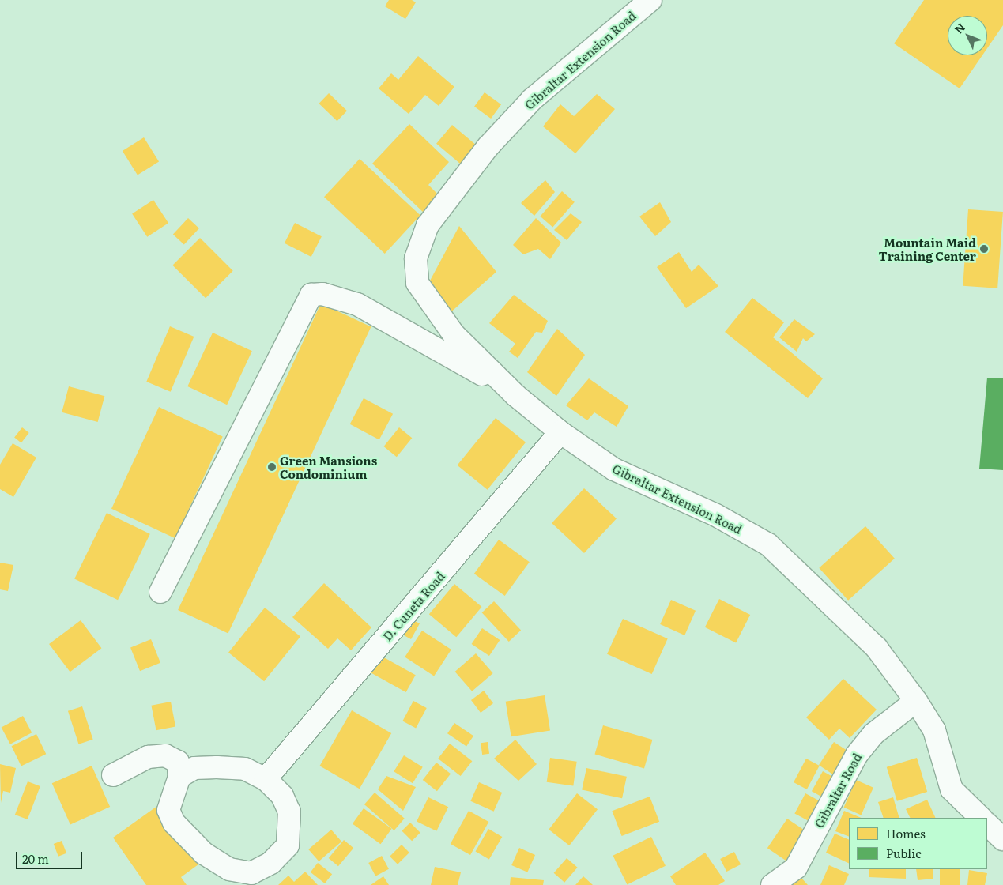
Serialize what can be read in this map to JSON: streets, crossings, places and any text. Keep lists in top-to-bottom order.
{
  "streets": {
    "street": ["Gibraltar Extension Road", "D. Cuneta Road", "Gibraltar Road"]
  },
  "crossings": [
    ["Gibraltar Extension Road", "D. Cuneta Road"],
    ["Gibraltar Extension Road", "Gibraltar Road"]
  ],
  "places": ["Mountain Maid Training Center", "Green Mansions Condominium"],
  "legend": ["Homes", "Public"],
  "scale_bar": "20 m",
  "north": "top left"
}
